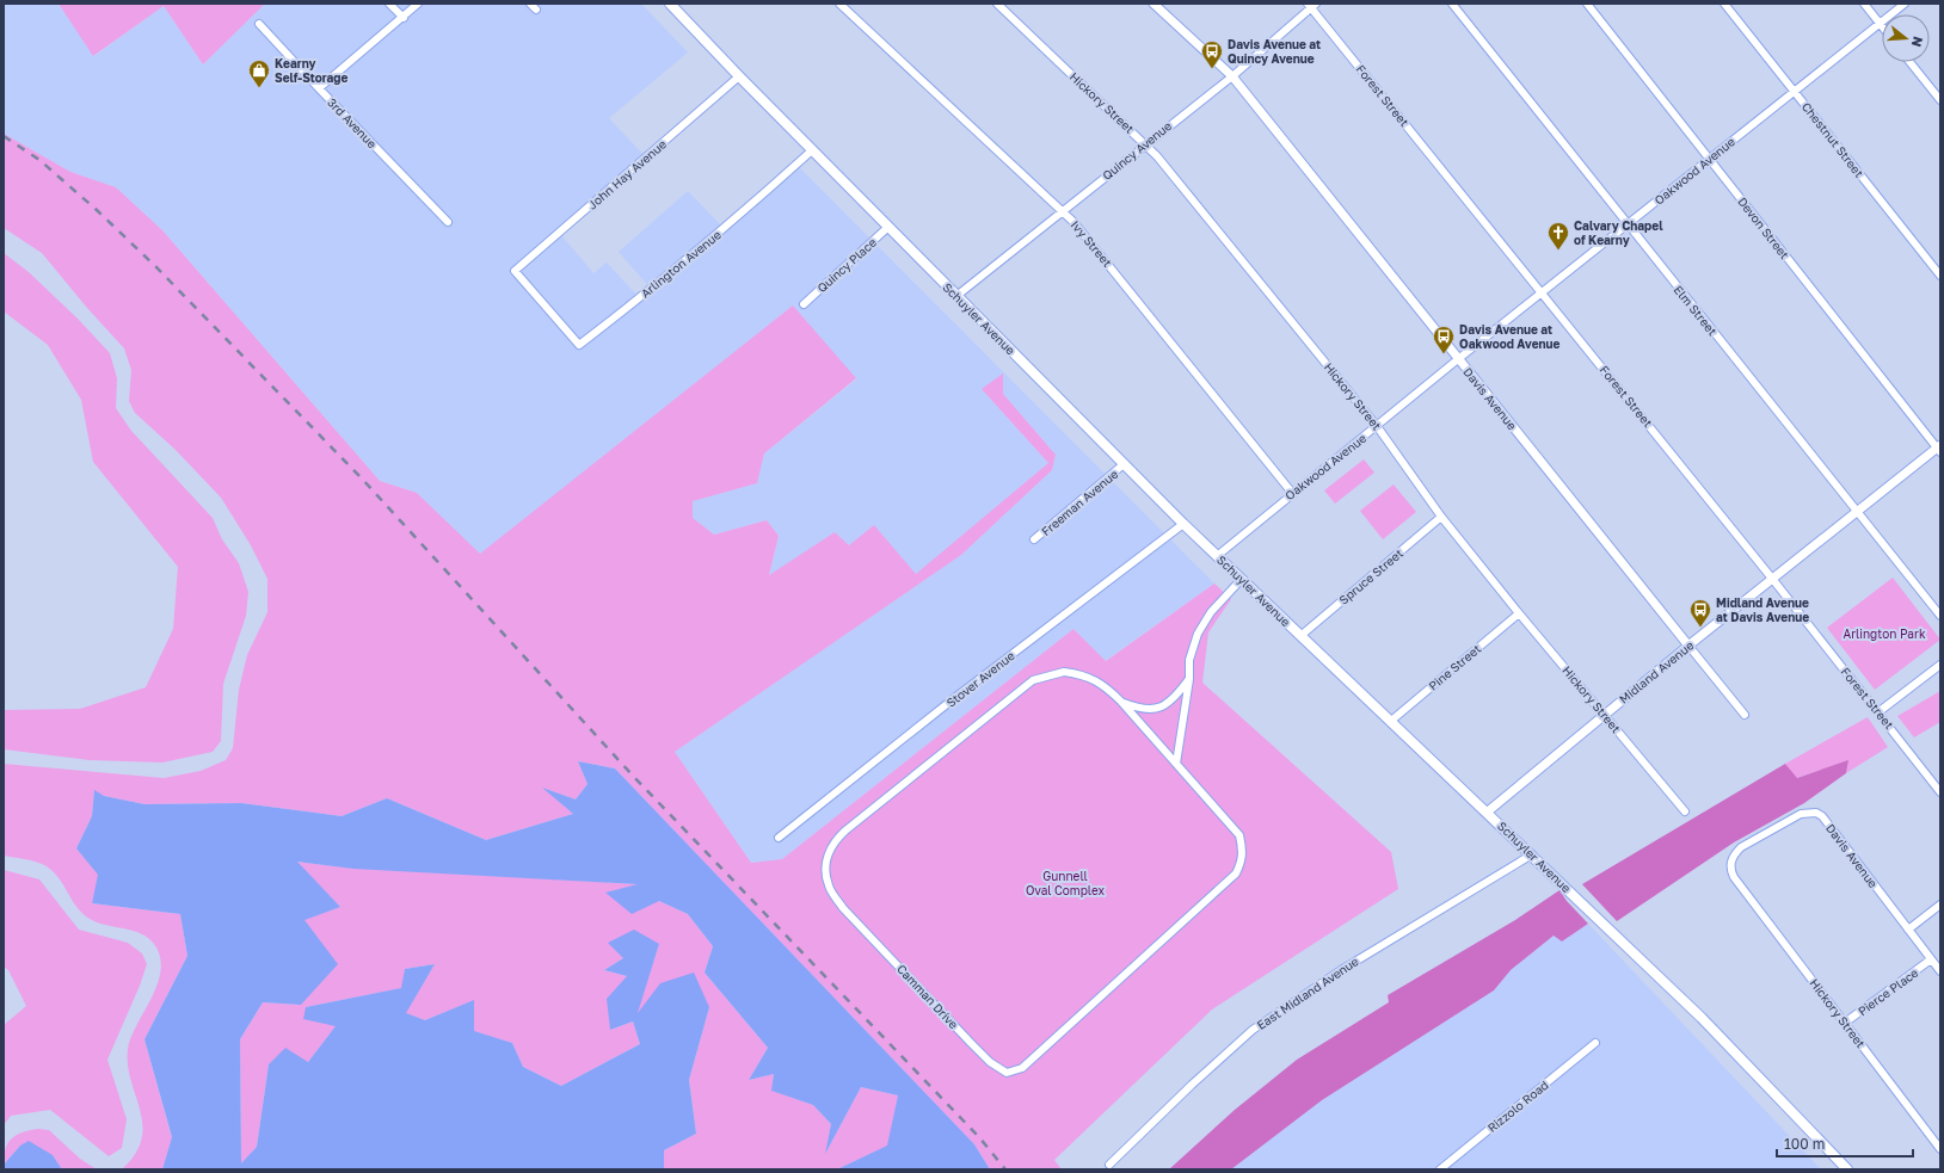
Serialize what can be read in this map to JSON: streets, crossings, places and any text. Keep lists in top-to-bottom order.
{
  "streets": {
    "main road": ["Schuyler Avenue"],
    "street": [
      "Forest Street",
      "Hickory Street",
      "3rd Avenue",
      "Chestnut Street",
      "Quincy Avenue",
      "Oakwood Avenue",
      "John Hay Avenue",
      "Devon Street",
      "Ivy Street",
      "Arlington Avenue",
      "Quincy Place",
      "Elm Street",
      "Davis Avenue",
      "Freeman Avenue",
      "Spruce Street",
      "Pine Street",
      "Midland Avenue",
      "Stover Avenue",
      "Pierce Place",
      "East Midland Avenue",
      "Camman Drive",
      "Rizzolo Road"
    ]
  },
  "crossings": [
    ["Forest Street", "Quincy Avenue"],
    ["Forest Street", "Oakwood Avenue"],
    ["Forest Street", "Midland Avenue"],
    ["Hickory Street", "Quincy Avenue"],
    ["Hickory Street", "Oakwood Avenue"],
    ["Hickory Street", "Davis Avenue"],
    ["Hickory Street", "Spruce Street"],
    ["Hickory Street", "Pine Street"],
    ["Hickory Street", "Midland Avenue"],
    ["Hickory Street", "Pierce Place"],
    ["Chestnut Street", "Oakwood Avenue"],
    ["Quincy Avenue", "Ivy Street"],
    ["Quincy Avenue", "Schuyler Avenue"],
    ["Quincy Avenue", "Davis Avenue"],
    ["Oakwood Avenue", "Devon Street"],
    ["Oakwood Avenue", "Ivy Street"],
    ["Oakwood Avenue", "Elm Street"],
    ["Oakwood Avenue", "Schuyler Avenue"],
    ["Oakwood Avenue", "Davis Avenue"],
    ["John Hay Avenue", "Arlington Avenue"],
    ["John Hay Avenue", "Schuyler Avenue"],
    ["Devon Street", "Midland Avenue"],
    ["Arlington Avenue", "Schuyler Avenue"],
    ["Quincy Place", "Schuyler Avenue"],
    ["Elm Street", "Midland Avenue"],
    ["Schuyler Avenue", "Freeman Avenue"],
    ["Schuyler Avenue", "Spruce Street"],
    ["Schuyler Avenue", "Pine Street"],
    ["Schuyler Avenue", "Midland Avenue"],
    ["Schuyler Avenue", "Stover Avenue"],
    ["Schuyler Avenue", "East Midland Avenue"],
    ["Davis Avenue", "Midland Avenue"],
    ["Davis Avenue", "Pierce Place"]
  ],
  "parks": ["Arlington Park", "Gunnell Oval Complex"],
  "places": {
    "bus stop": ["Davis Avenue at Quincy Avenue", "Davis Avenue at Oakwood Avenue", "Midland Avenue at Davis Avenue"],
    "shop": ["Kearny Self-Storage"],
    "church": ["Calvary Chapel of Kearny"]
  },
  "scale_bar": "100 m",
  "north": "right"
}
